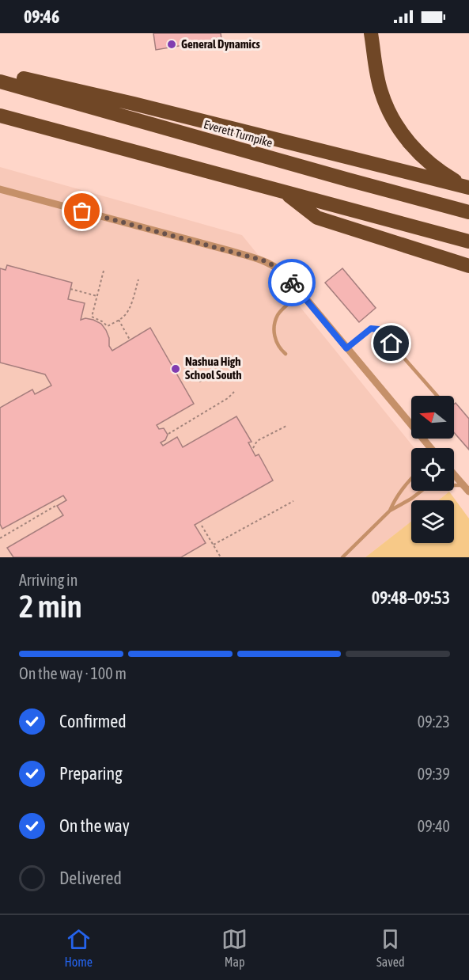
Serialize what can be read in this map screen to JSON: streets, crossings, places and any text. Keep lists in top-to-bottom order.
{
  "streets": {
    "highway": ["Everett Turnpike"]
  },
  "places": ["General Dynamics", "Nashua High School South"],
  "north": "left",
  "page": {
    "status": "09:46",
    "heading": ["2 min", "Arriving in", "09:48–09:53"],
    "bar": "On the way · 100 m",
    "list": [
      ["Confirmed", "09:23"],
      ["Preparing", "09:39"],
      ["On the way", "09:40"],
      "Delivered"
    ],
    "tabs": ["Home", "Map", "Saved"]
  }
}
